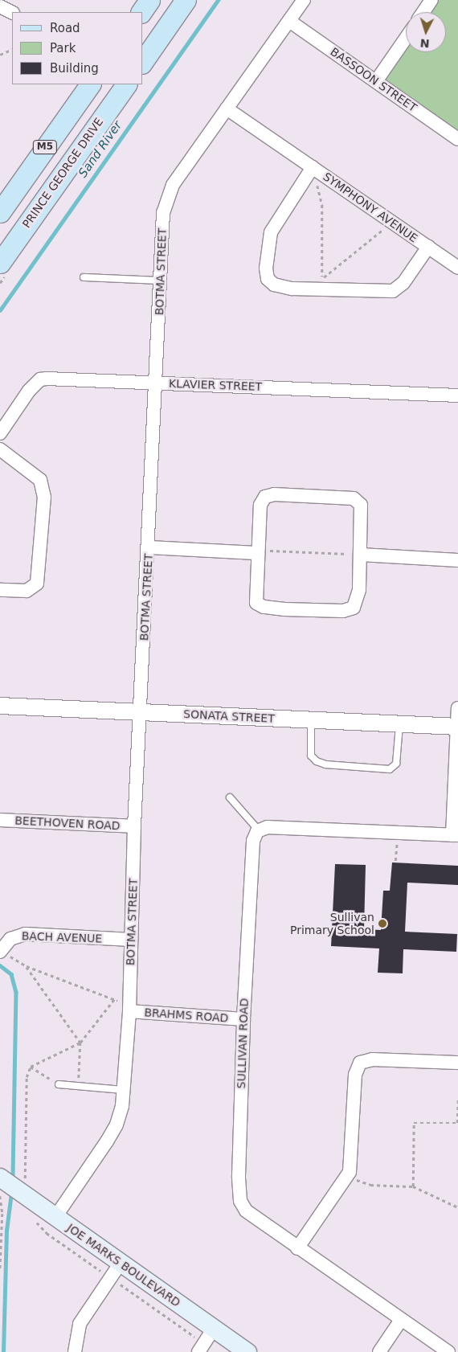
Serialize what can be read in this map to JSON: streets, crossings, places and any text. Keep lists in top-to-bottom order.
{
  "streets": {
    "main road": ["M5", "PRINCE GEORGE DRIVE", "JOE MARKS BOULEVARD"],
    "street": [
      "BASSOON STREET",
      "SYMPHONY AVENUE",
      "BOTMA STREET",
      "KLAVIER STREET",
      "SONATA STREET",
      "BEETHOVEN ROAD",
      "BACH AVENUE",
      "BRAHMS ROAD",
      "SULLIVAN ROAD"
    ]
  },
  "crossings": [
    ["BASSOON STREET", "BOTMA STREET"],
    ["SYMPHONY AVENUE", "BOTMA STREET"],
    ["BOTMA STREET", "KLAVIER STREET"],
    ["BOTMA STREET", "SONATA STREET"],
    ["BOTMA STREET", "BEETHOVEN ROAD"],
    ["BOTMA STREET", "BACH AVENUE"],
    ["BOTMA STREET", "BRAHMS ROAD"],
    ["BOTMA STREET", "JOE MARKS BOULEVARD"],
    ["BRAHMS ROAD", "SULLIVAN ROAD"]
  ],
  "water": ["Sand River"],
  "places": ["Sullivan Primary School"],
  "legend": ["Road", "Park", "Building"],
  "north": "bottom"
}
